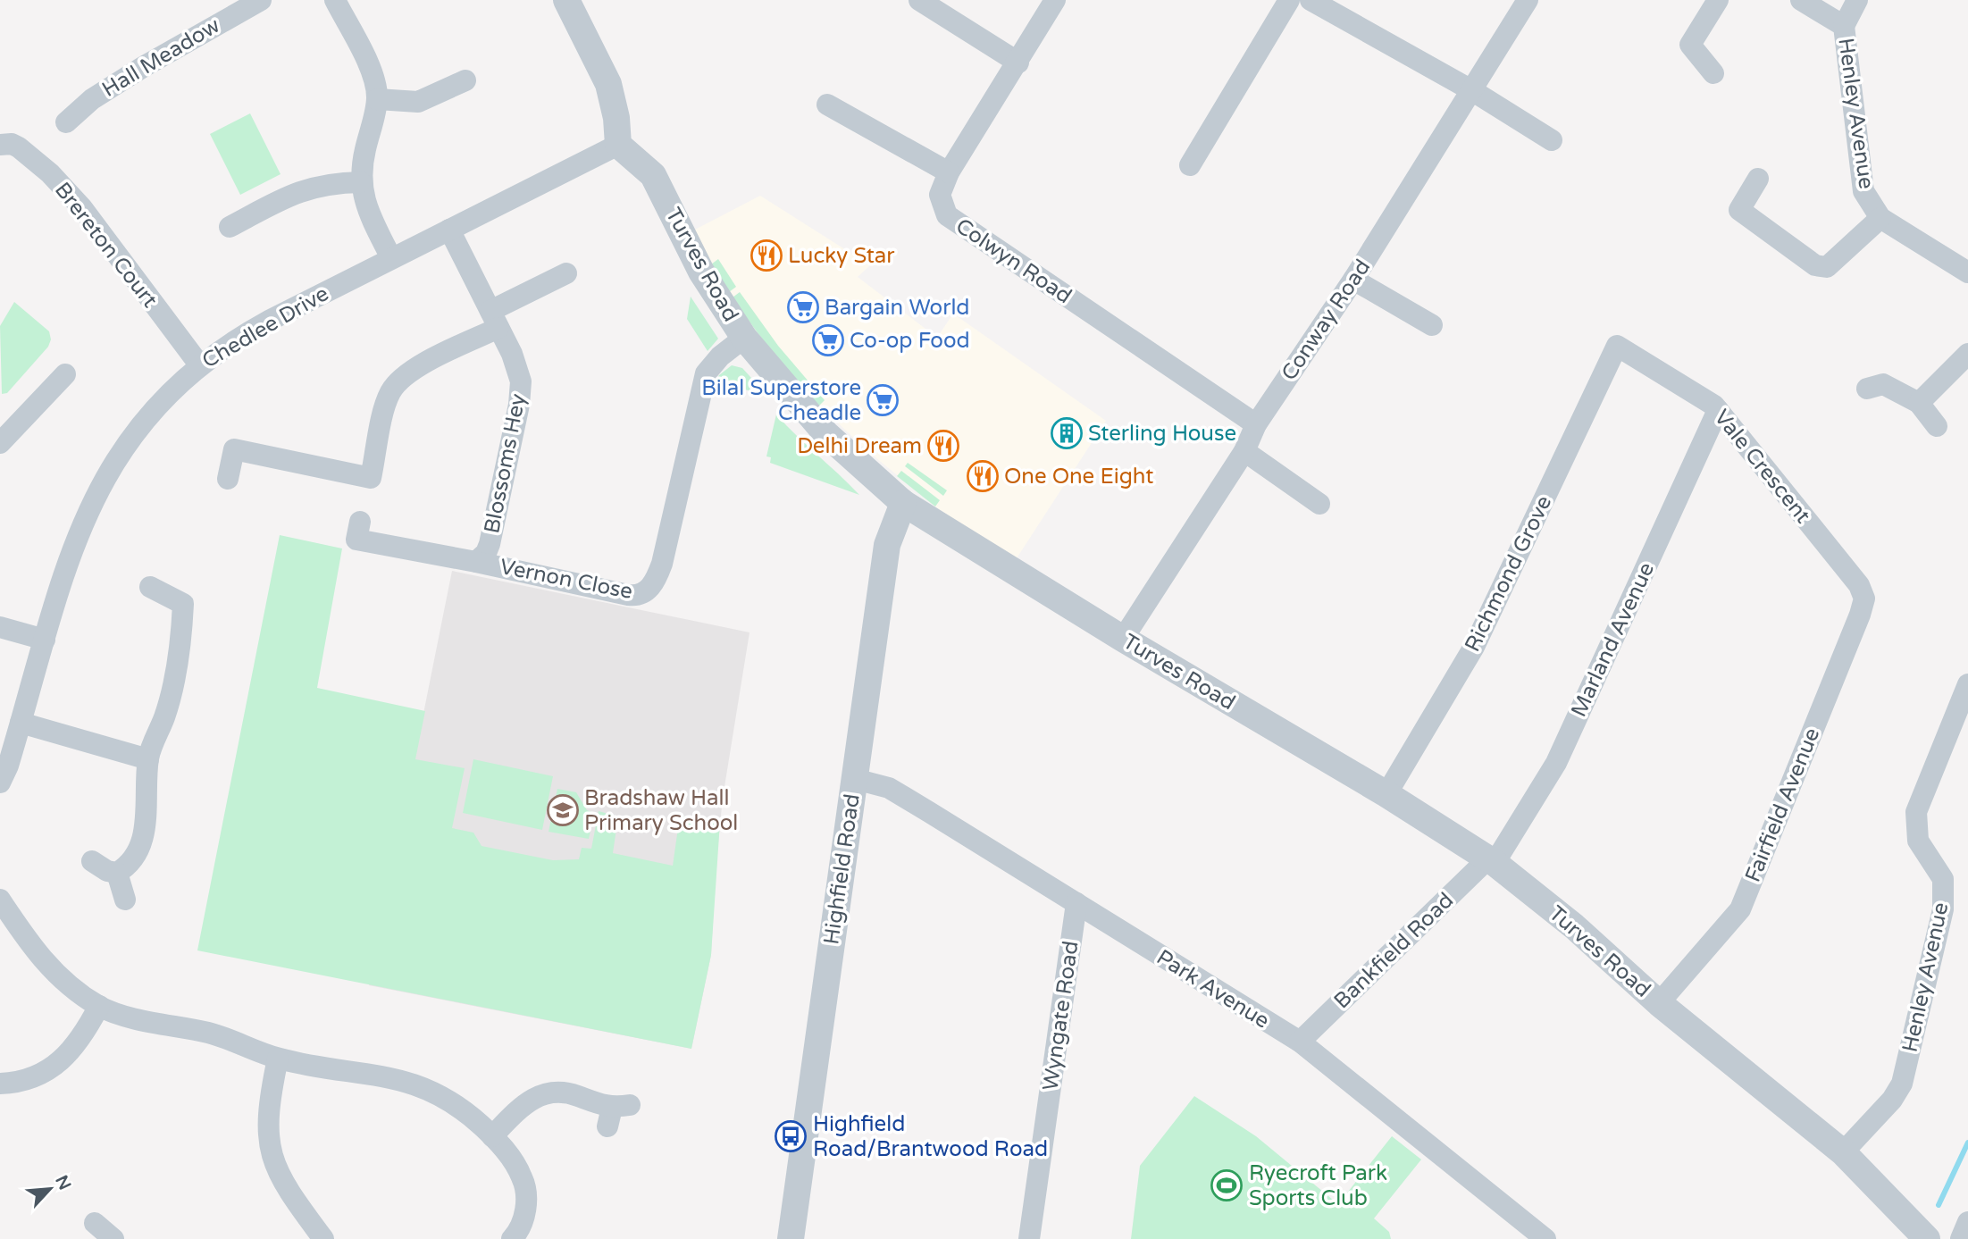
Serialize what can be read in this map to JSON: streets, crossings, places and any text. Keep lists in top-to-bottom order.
{
  "streets": {
    "street": [
      "Hall Meadow",
      "Henley Avenue",
      "Brereton Court",
      "Colwyn Road",
      "Turves Road",
      "Conway Road",
      "Chedlee Drive",
      "Blossoms Hey",
      "Vale Crescent",
      "Richmond Grove",
      "Vernon Close",
      "Marland Avenue",
      "Fairfield Avenue",
      "Highfield Road",
      "Bankfield Road",
      "Park Avenue",
      "Wyngate Road"
    ]
  },
  "crossings": [
    ["Henley Avenue", "Turves Road"],
    ["Brereton Court", "Chedlee Drive"],
    ["Colwyn Road", "Conway Road"],
    ["Turves Road", "Conway Road"],
    ["Turves Road", "Chedlee Drive"],
    ["Turves Road", "Richmond Grove"],
    ["Turves Road", "Vernon Close"],
    ["Turves Road", "Marland Avenue"],
    ["Turves Road", "Fairfield Avenue"],
    ["Turves Road", "Highfield Road"],
    ["Turves Road", "Bankfield Road"],
    ["Chedlee Drive", "Blossoms Hey"],
    ["Blossoms Hey", "Vernon Close"],
    ["Vale Crescent", "Richmond Grove"],
    ["Vale Crescent", "Marland Avenue"],
    ["Vale Crescent", "Fairfield Avenue"],
    ["Marland Avenue", "Bankfield Road"],
    ["Highfield Road", "Park Avenue"],
    ["Bankfield Road", "Park Avenue"],
    ["Park Avenue", "Wyngate Road"]
  ],
  "places": {
    "restaurant": ["Lucky Star", "Delhi Dream", "One One Eight"],
    "supermarket": ["Bargain World", "Co-op Food", "Bilal Superstore Cheadle"],
    "building": ["Sterling House"],
    "school or university": ["Bradshaw Hall Primary School"],
    "bus stop": ["Highfield Road/Brantwood Road"],
    "sports": ["Ryecroft Park Sports Club"]
  },
  "north": "top right"
}
